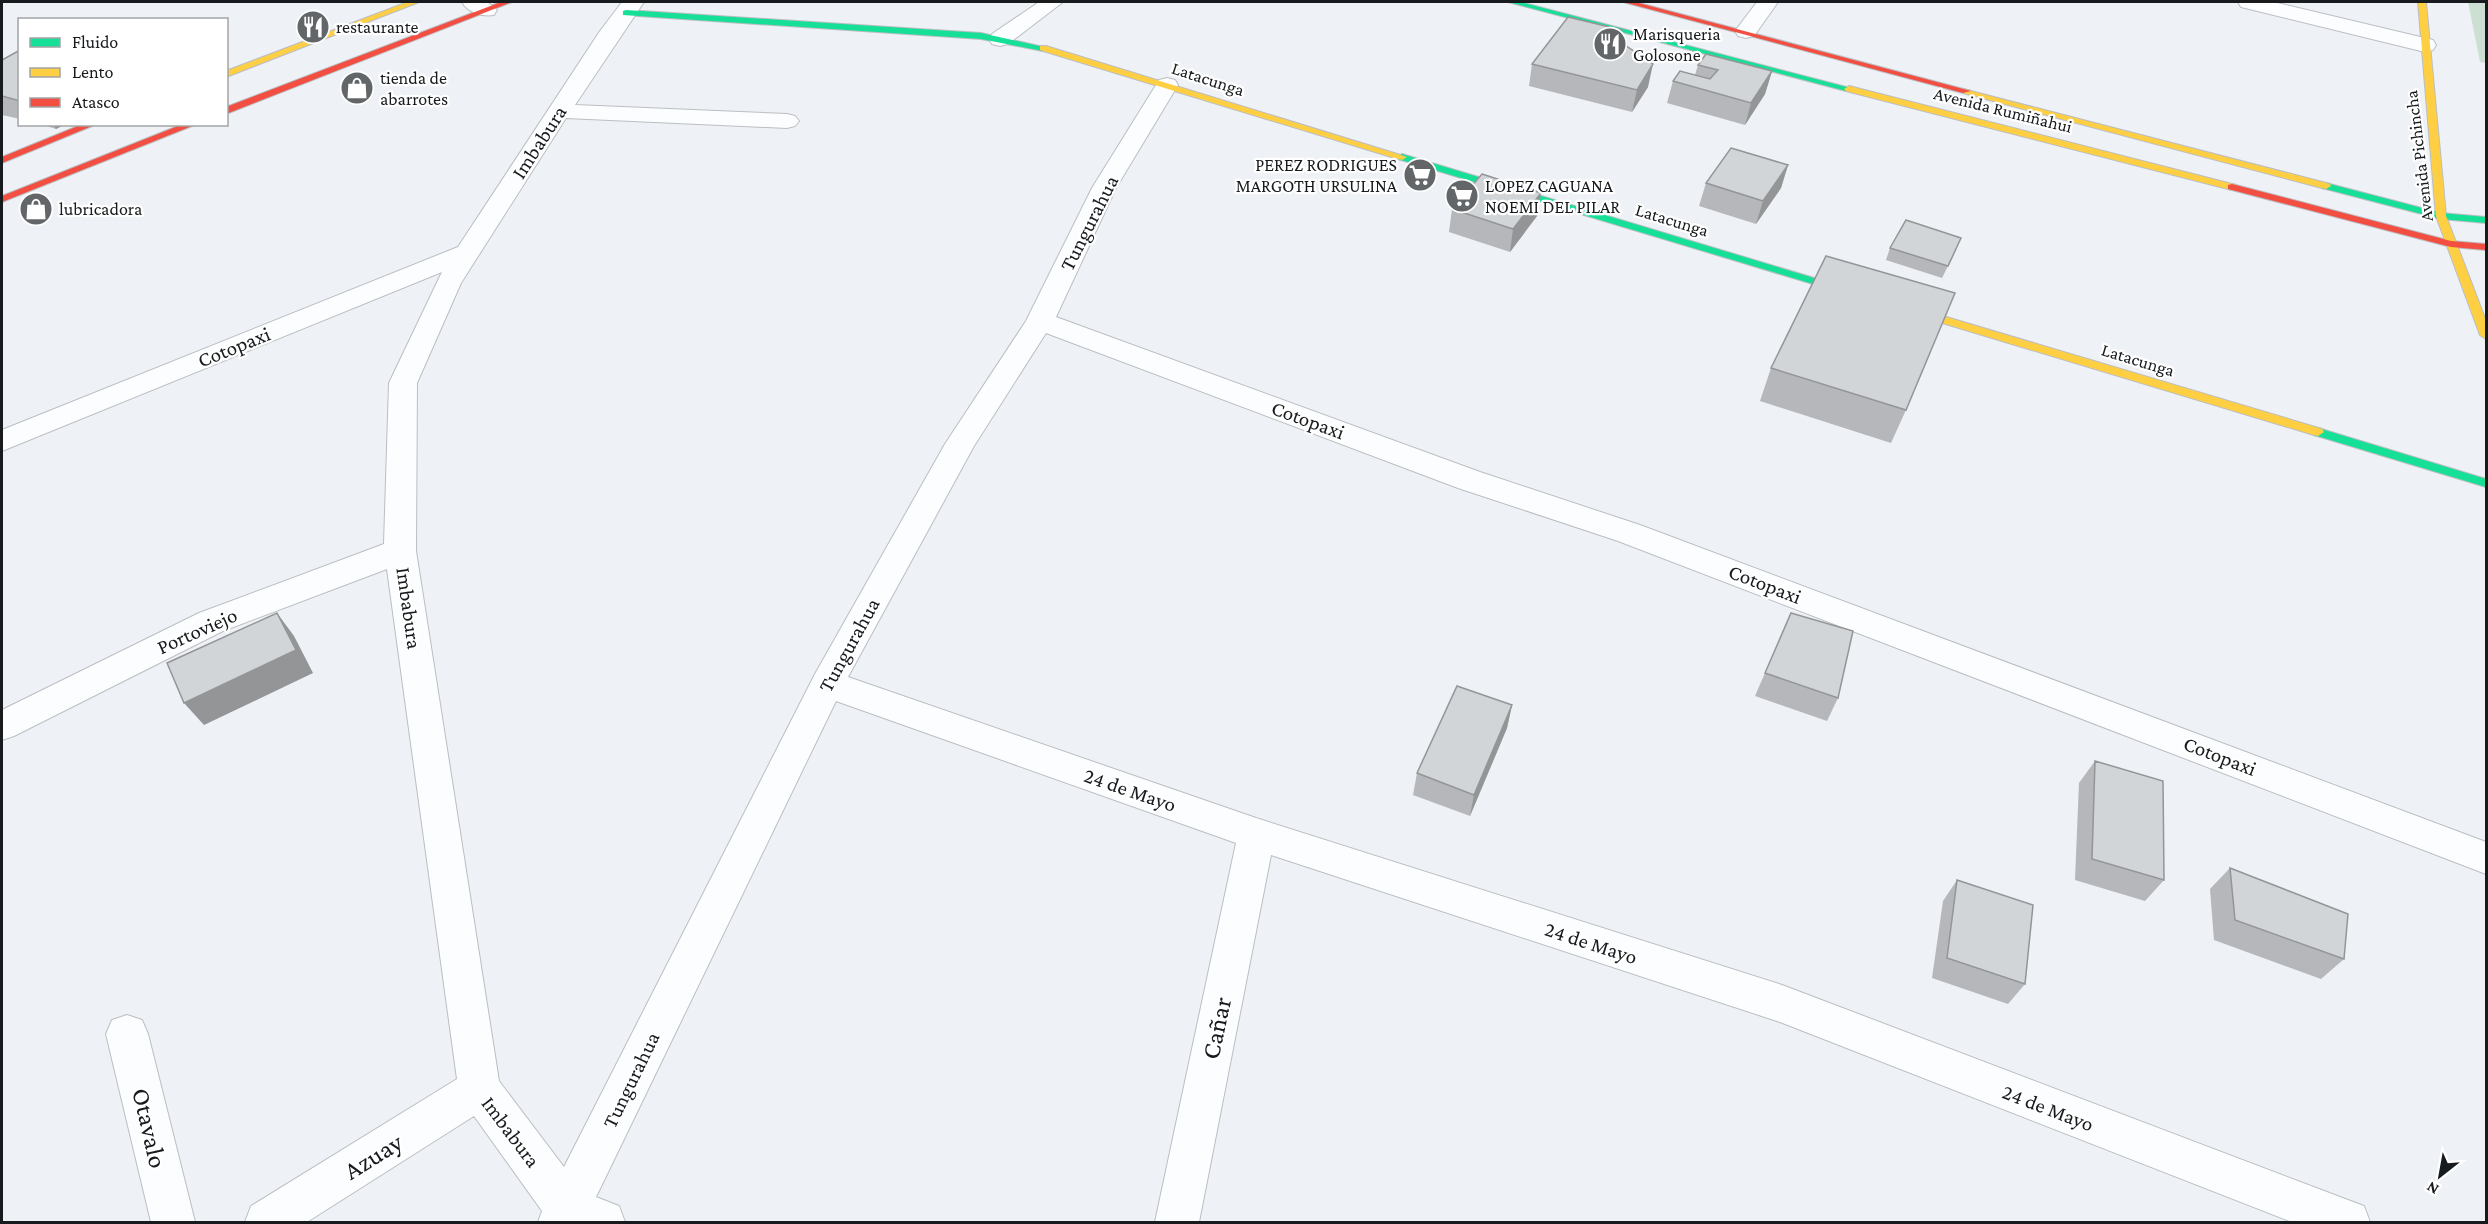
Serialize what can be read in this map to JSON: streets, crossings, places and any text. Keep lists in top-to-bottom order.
{
  "streets": {
    "main road": ["Latacunga", "Avenida Rumiñahui", "Avenida Pichincha"],
    "street": [
      "Imbabura",
      "Tungurahua",
      "Cotopaxi",
      "Portoviejo",
      "24 de Mayo",
      "Cañar",
      "Otavalo",
      "Azuay"
    ]
  },
  "crossings": [
    ["Latacunga", "Imbabura"],
    ["Latacunga", "Tungurahua"],
    ["Avenida Rumiñahui", "Avenida Pichincha"],
    ["Imbabura", "Tungurahua"],
    ["Imbabura", "Cotopaxi"],
    ["Imbabura", "Portoviejo"],
    ["Imbabura", "Azuay"],
    ["Tungurahua", "Cotopaxi"],
    ["Tungurahua", "24 de Mayo"],
    ["24 de Mayo", "Cañar"]
  ],
  "places": {
    "restaurant": ["restaurante", "Marisqueria Golosone"],
    "shop": ["tienda de abarrotes", "lubricadora"],
    "supermarket": ["PEREZ RODRIGUES MARGOTH URSULINA", "LOPEZ CAGUANA NOEMI DEL PILAR"]
  },
  "legend": ["Fluido", "Lento", "Atasco"],
  "north": "bottom left"
}
